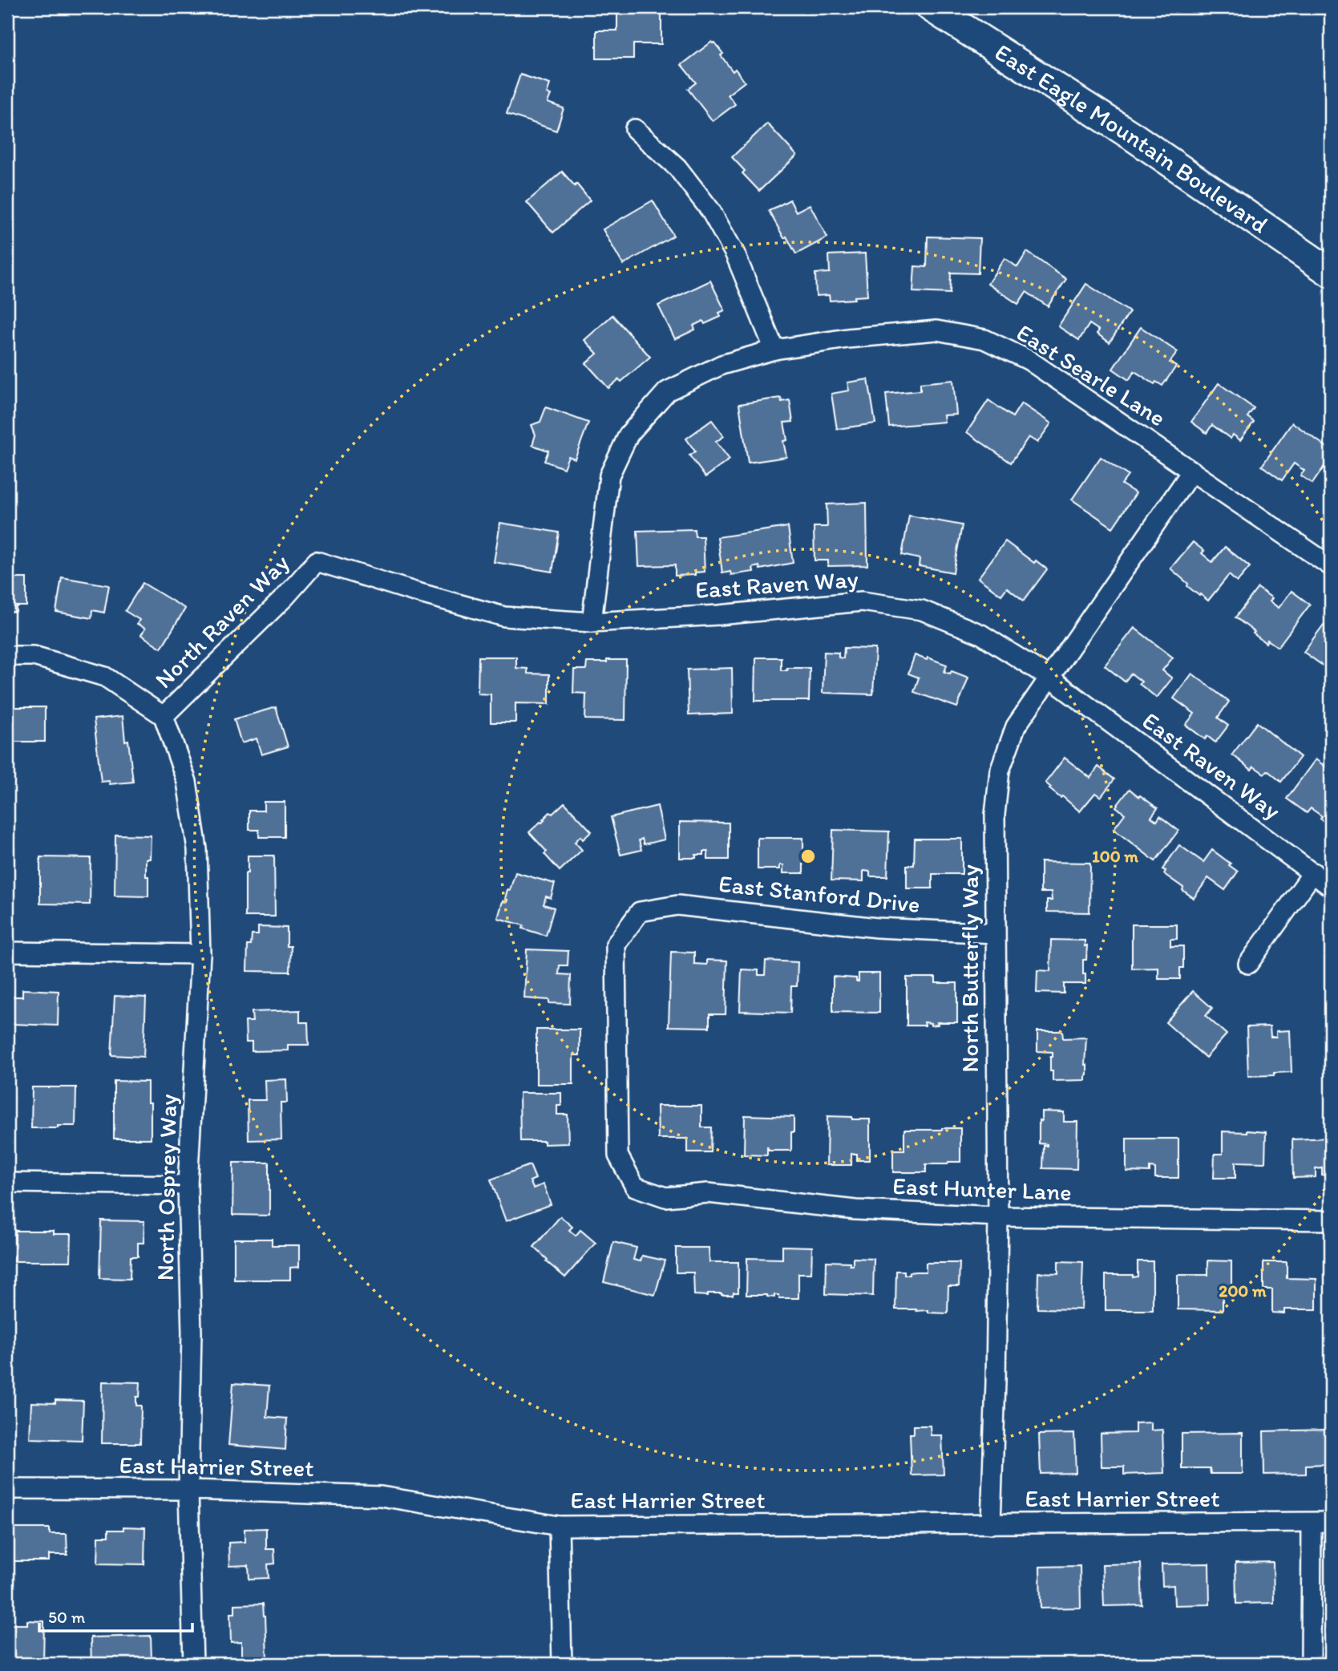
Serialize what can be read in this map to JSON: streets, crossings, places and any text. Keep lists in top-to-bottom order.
{
  "streets": {
    "main road": ["East Eagle Mountain Boulevard"],
    "street": [
      "East Searle Lane",
      "East Raven Way",
      "North Raven Way",
      "East Stanford Drive",
      "North Butterfly Way",
      "North Osprey Way",
      "East Hunter Lane",
      "East Harrier Street"
    ]
  },
  "crossings": [
    ["East Searle Lane", "East Raven Way"],
    ["East Searle Lane", "North Butterfly Way"],
    ["East Raven Way", "North Raven Way"],
    ["East Raven Way", "North Butterfly Way"],
    ["North Raven Way", "North Osprey Way"],
    ["East Stanford Drive", "North Butterfly Way"],
    ["East Stanford Drive", "East Hunter Lane"],
    ["North Butterfly Way", "East Hunter Lane"],
    ["North Butterfly Way", "East Harrier Street"],
    ["North Osprey Way", "East Harrier Street"]
  ],
  "scale_bar": "50 m",
  "rings": ["100 m", "200 m"]
}
